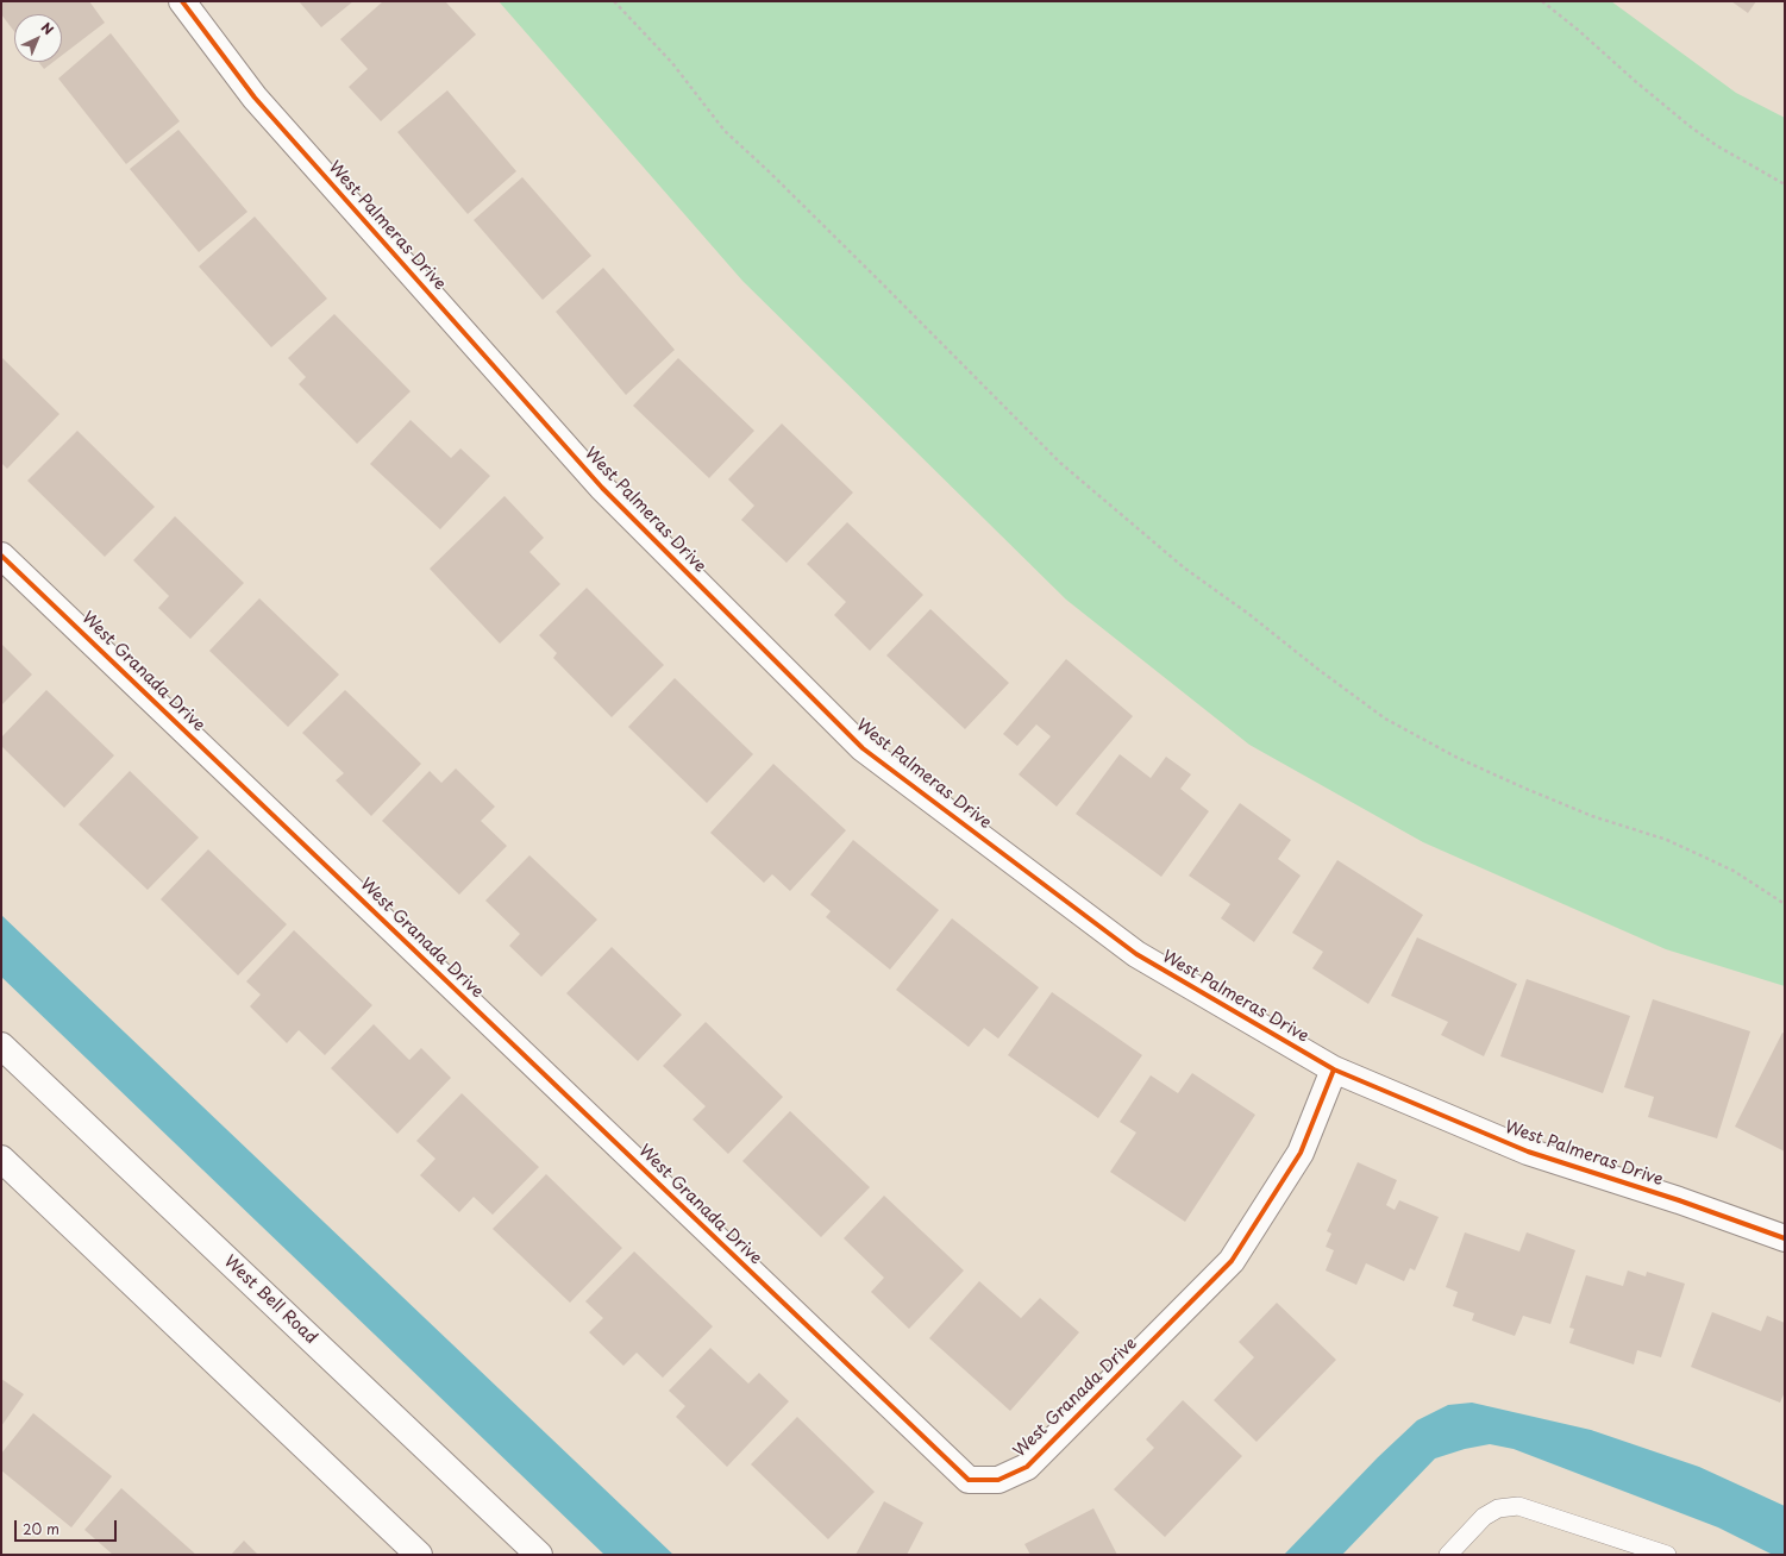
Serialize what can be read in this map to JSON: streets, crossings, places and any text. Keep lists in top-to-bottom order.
{
  "streets": {
    "street": ["West Palmeras Drive", "West Granada Drive", "West Bell Road"]
  },
  "crossings": [
    ["West Palmeras Drive", "West Granada Drive"]
  ],
  "scale_bar": "20 m",
  "north": "top right"
}
